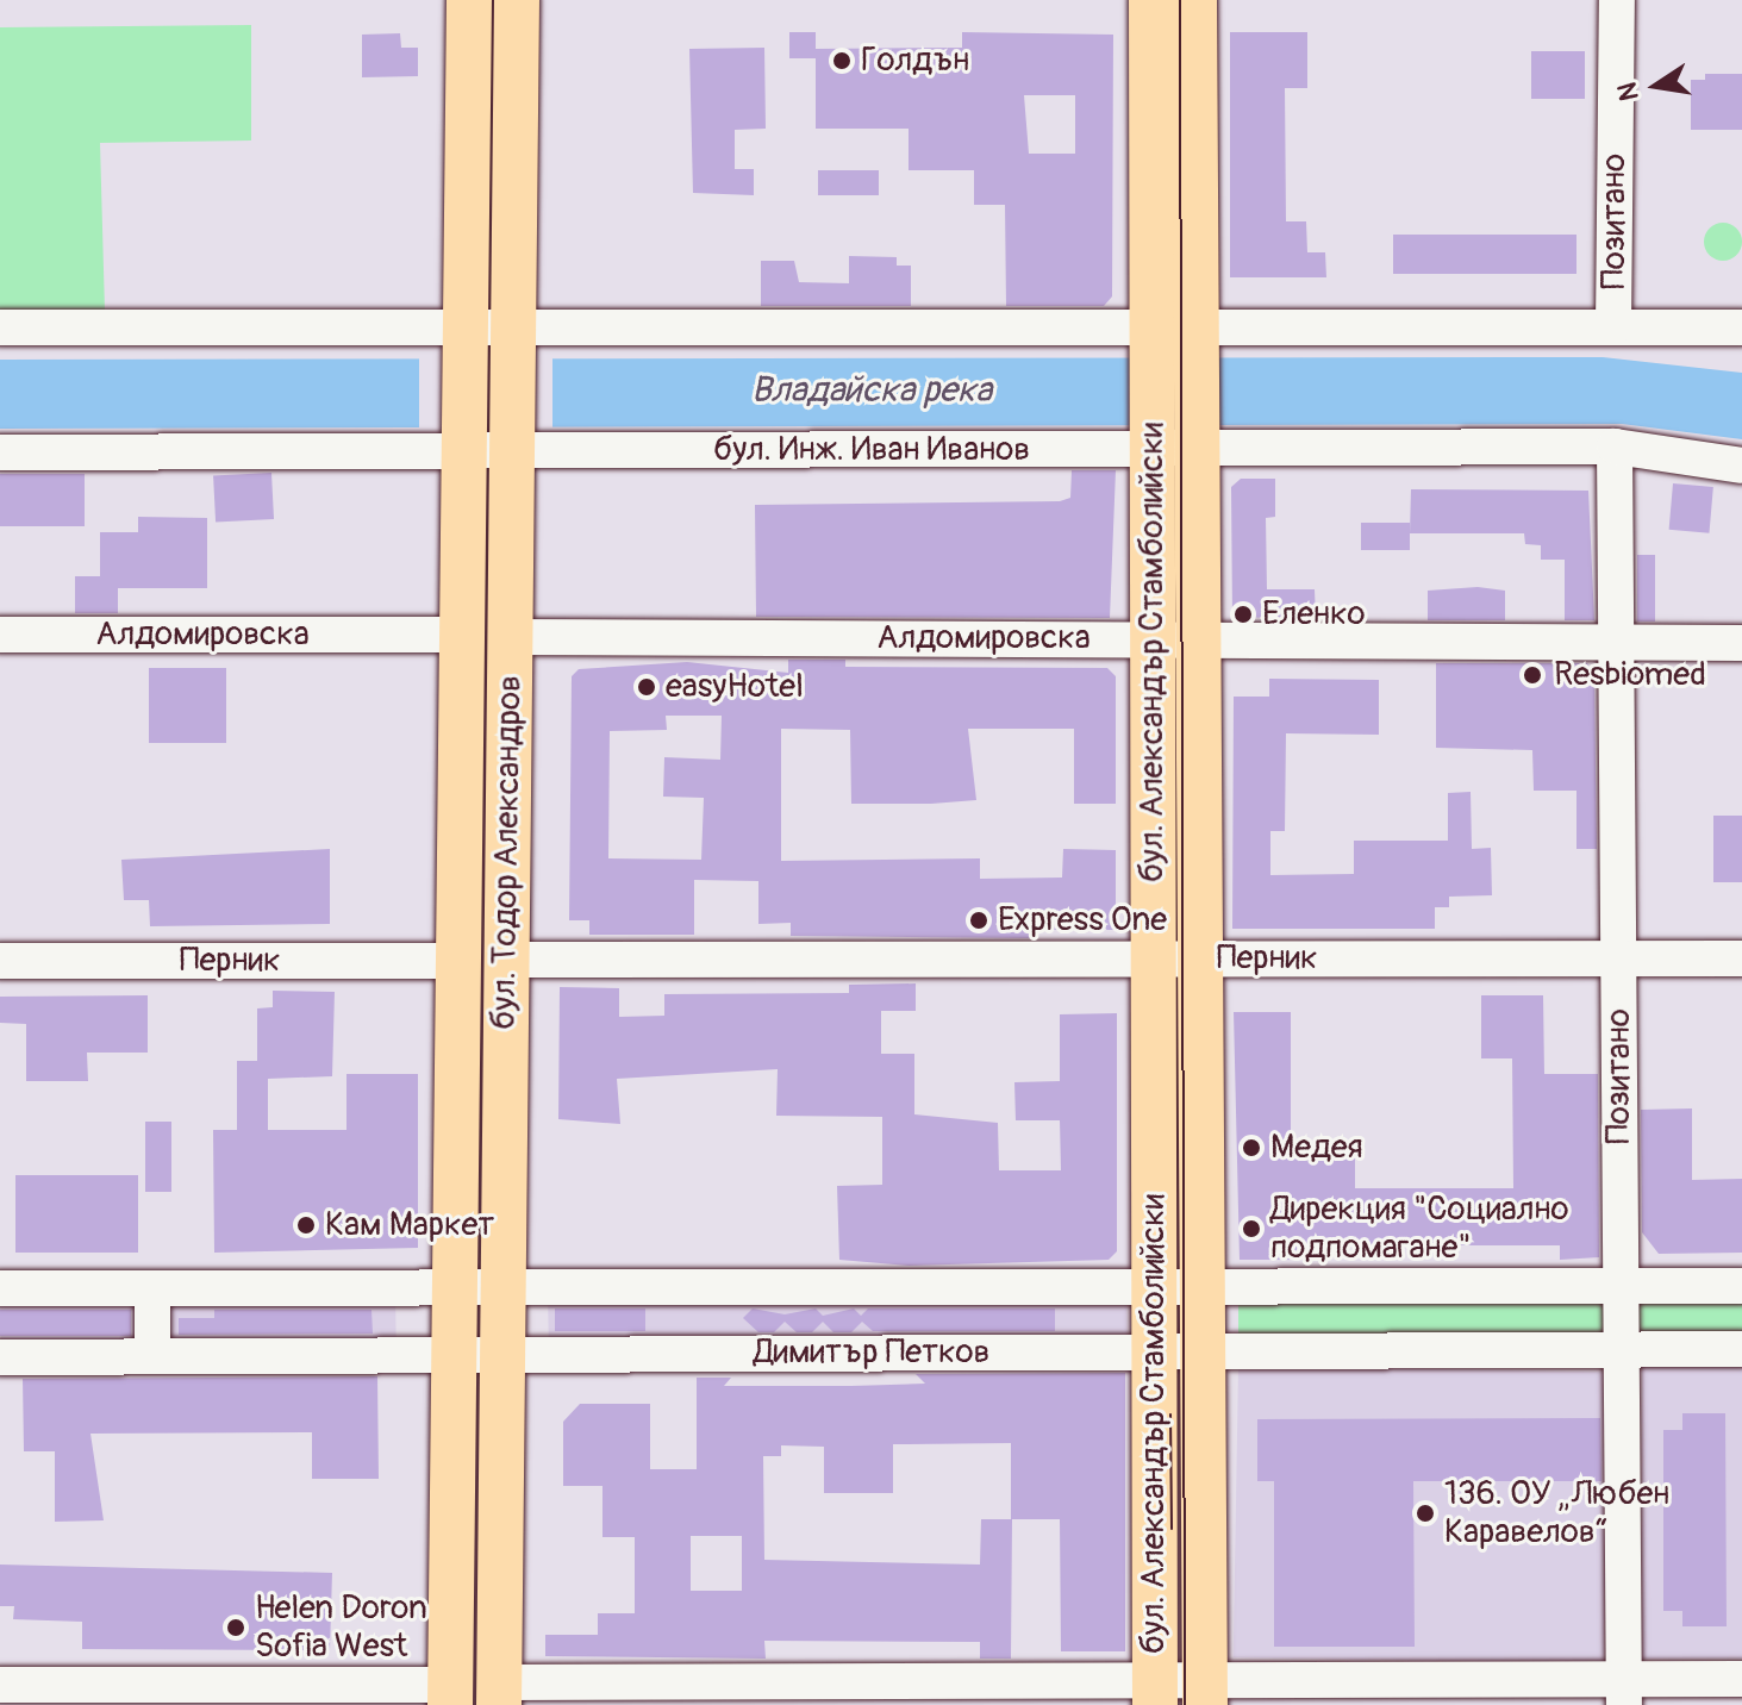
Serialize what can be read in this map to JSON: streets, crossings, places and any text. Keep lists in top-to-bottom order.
{
  "streets": {
    "main road": ["бул. Александър Стамболийски", "бул. Тодор Александров"],
    "street": [
      "Позитано",
      "бул. Инж. Иван Иванов",
      "Алдомировска",
      "Перник",
      "Димитър Петков"
    ]
  },
  "crossings": [
    ["Позитано", "бул. Инж. Иван Иванов"],
    ["Позитано", "Алдомировска"],
    ["Позитано", "Перник"],
    ["Позитано", "Димитър Петков"],
    ["бул. Инж. Иван Иванов", "бул. Александър Стамболийски"],
    ["бул. Инж. Иван Иванов", "бул. Тодор Александров"],
    ["Алдомировска", "бул. Александър Стамболийски"],
    ["Алдомировска", "бул. Тодор Александров"],
    ["бул. Александър Стамболийски", "Перник"],
    ["бул. Александър Стамболийски", "Димитър Петков"],
    ["бул. Тодор Александров", "Перник"],
    ["бул. Тодор Александров", "Димитър Петков"]
  ],
  "water": ["Владайска река"],
  "places": [
    "Голдън",
    "Еленко",
    "Resbiomed",
    "easyHotel",
    "Express One",
    "Медея",
    "Кам Маркет",
    "Дирекция \"Социално подпомагане\"",
    "136. ОУ „Любен Каравелов“",
    "Helen Doron Sofia West"
  ],
  "north": "left"
}
